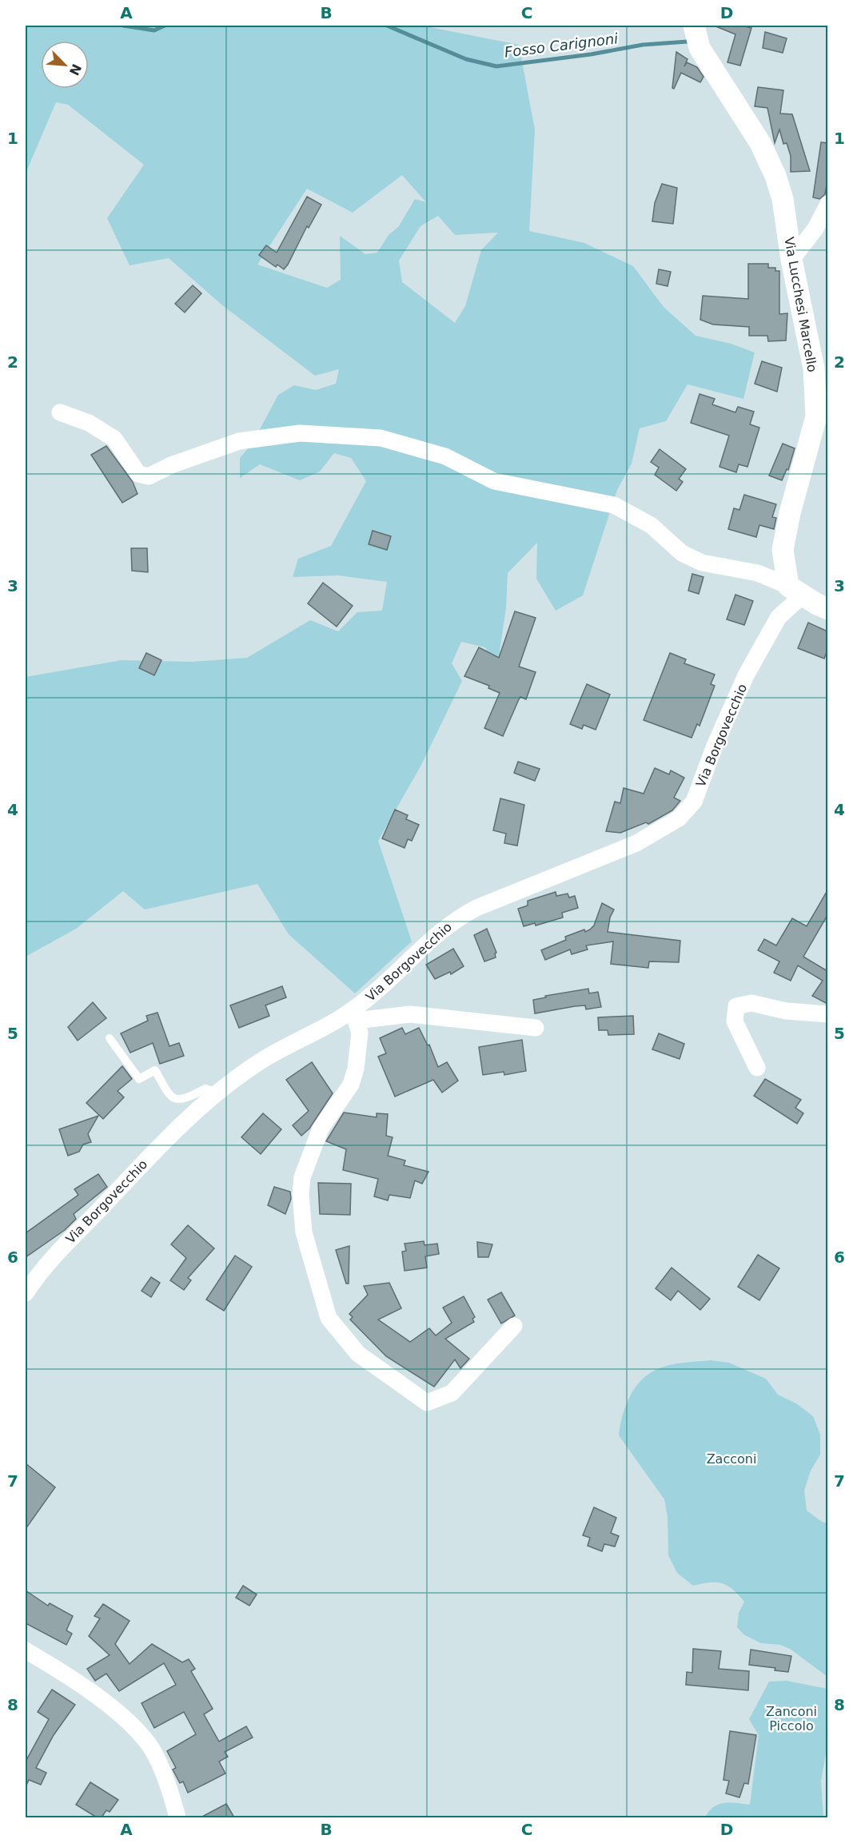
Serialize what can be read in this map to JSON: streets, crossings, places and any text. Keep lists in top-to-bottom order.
{
  "streets": {
    "street": ["Via Lucchesi Marcello", "Via Borgovecchio"]
  },
  "crossings": [
    ["Via Lucchesi Marcello", "Via Borgovecchio"]
  ],
  "water": ["Fosso Carignoni"],
  "parks": ["Zacconi", "Zanconi Piccolo"],
  "north": "bottom right",
  "grid": {
    "columns": [
      "A",
      "B",
      "C",
      "D"
    ],
    "rows": [
      "1",
      "2",
      "3",
      "4",
      "5",
      "6",
      "7",
      "8"
    ]
  }
}
